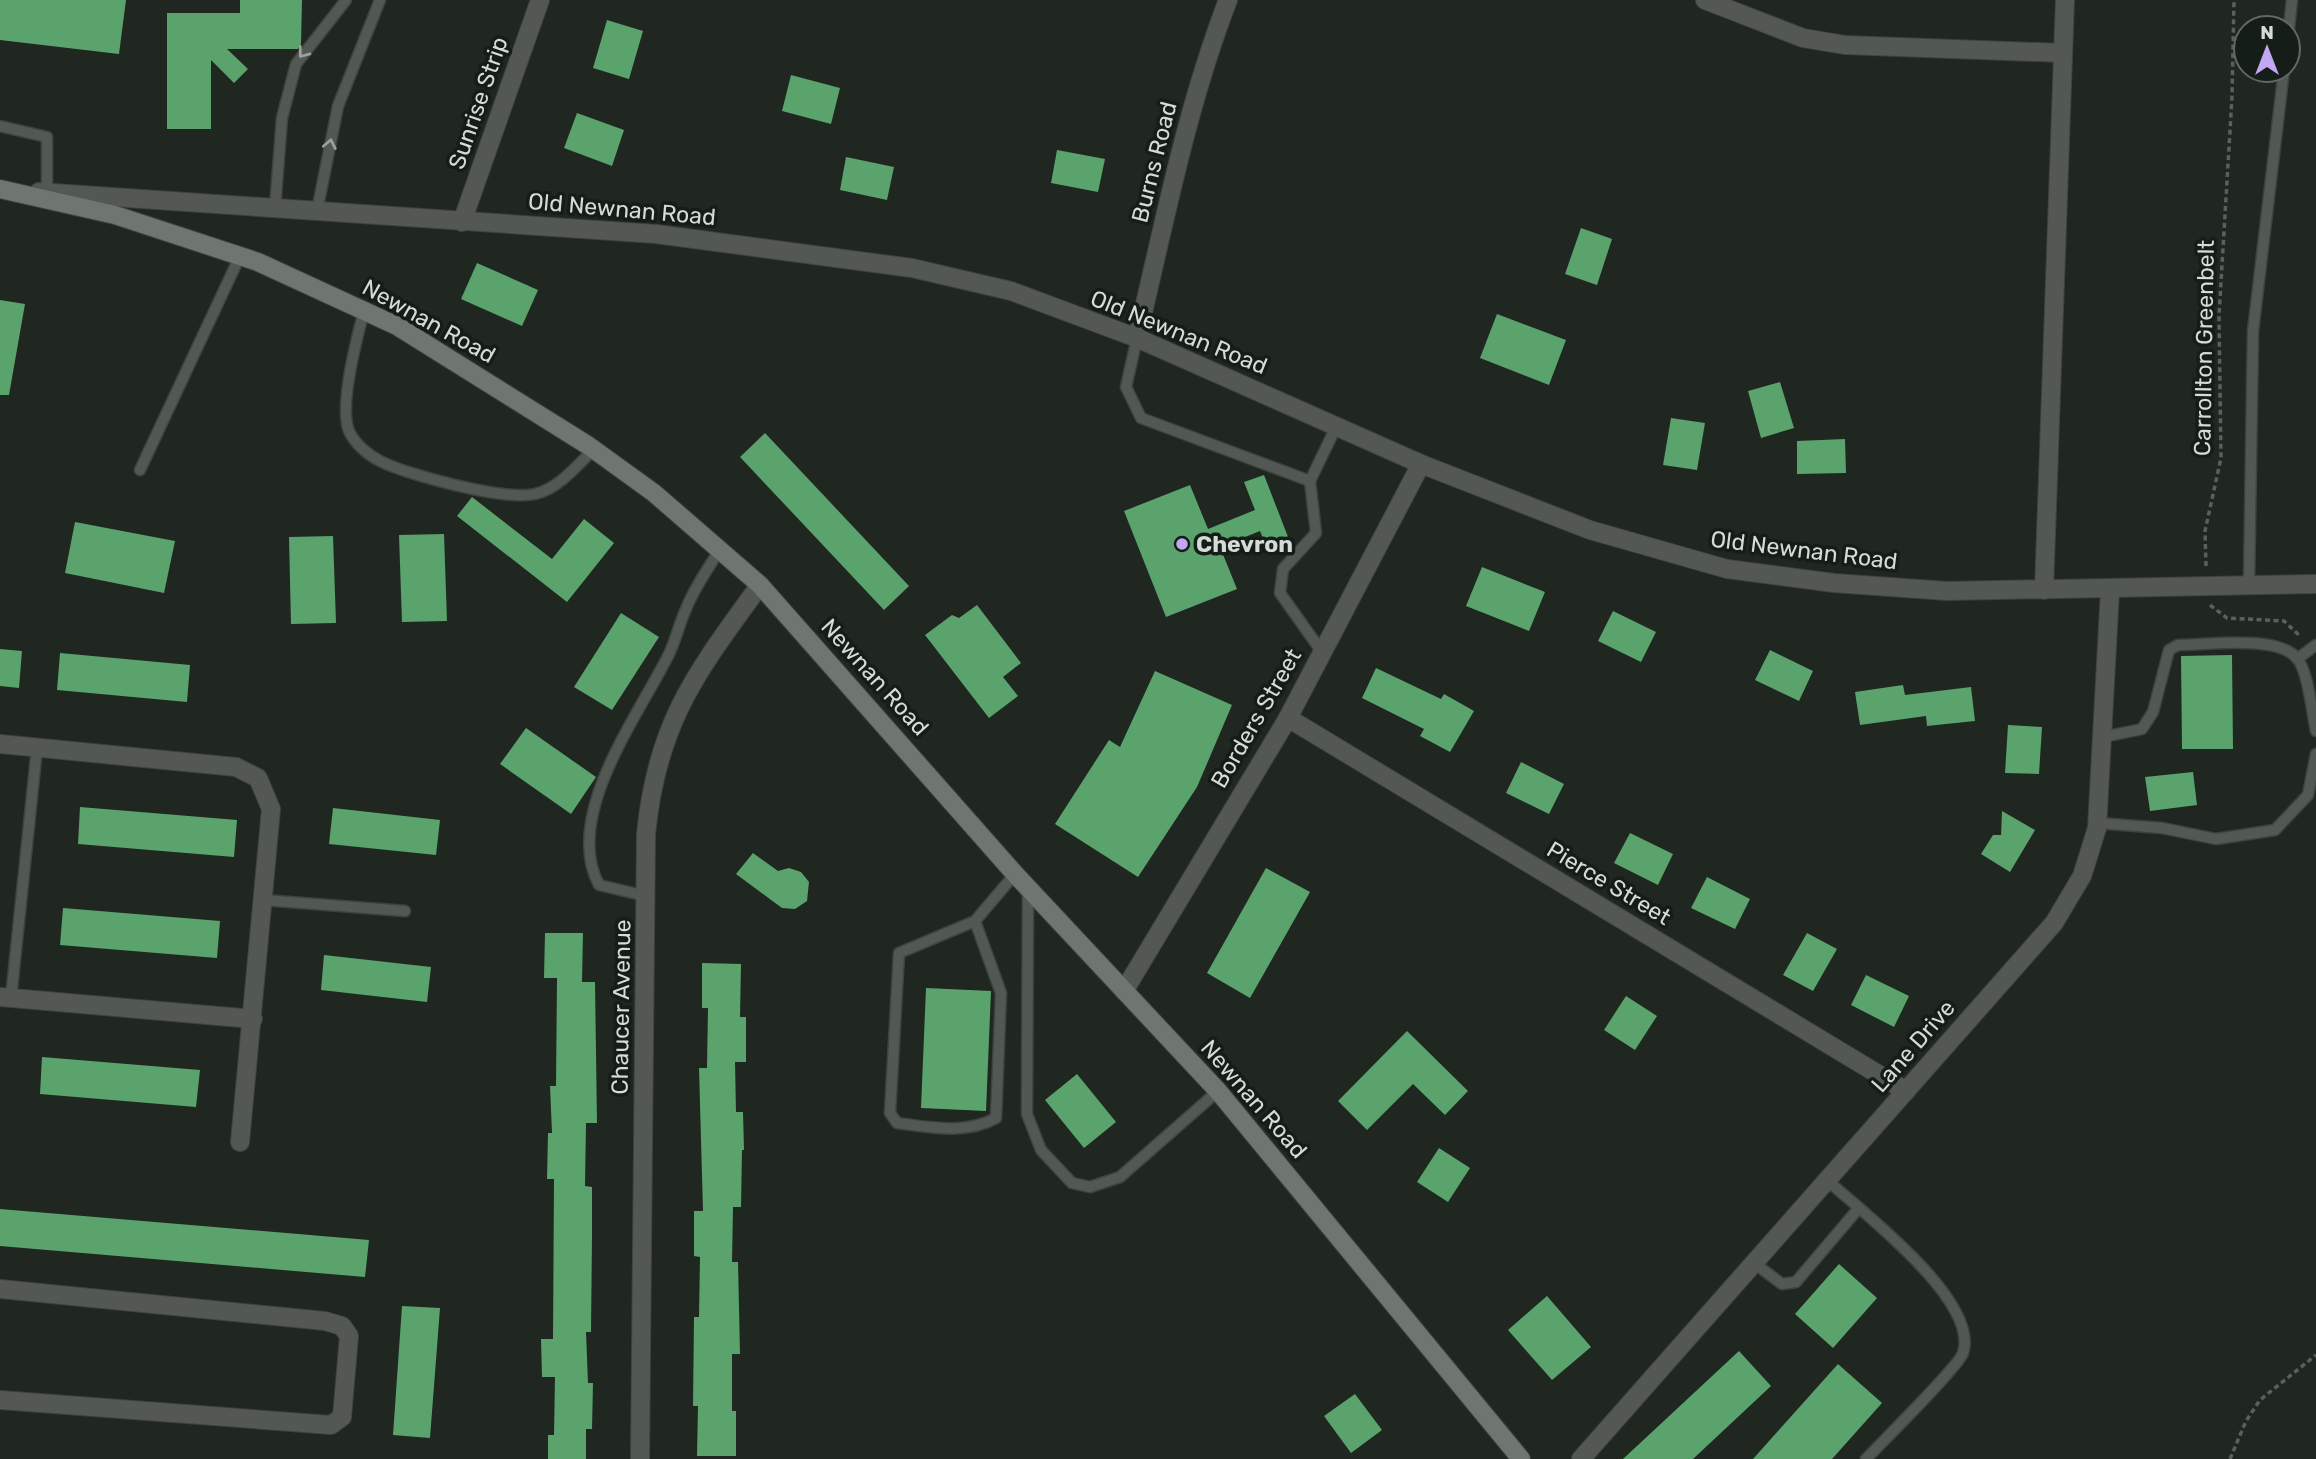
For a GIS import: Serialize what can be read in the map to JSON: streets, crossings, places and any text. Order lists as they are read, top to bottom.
{
  "streets": {
    "main road": ["Newnan Road"],
    "street": [
      "Sunrise Strip",
      "Burns Road",
      "Old Newnan Road",
      "Borders Street",
      "Pierce Street",
      "Chaucer Avenue",
      "Lane Drive"
    ],
    "path": ["Carrollton Greenbelt"]
  },
  "crossings": [
    ["Sunrise Strip", "Old Newnan Road"],
    ["Burns Road", "Old Newnan Road"],
    ["Old Newnan Road", "Newnan Road"],
    ["Old Newnan Road", "Carrollton Greenbelt"],
    ["Old Newnan Road", "Borders Street"],
    ["Old Newnan Road", "Lane Drive"],
    ["Newnan Road", "Borders Street"],
    ["Newnan Road", "Chaucer Avenue"],
    ["Borders Street", "Pierce Street"],
    ["Pierce Street", "Lane Drive"]
  ],
  "places": ["Chevron"],
  "north": "top"
}
